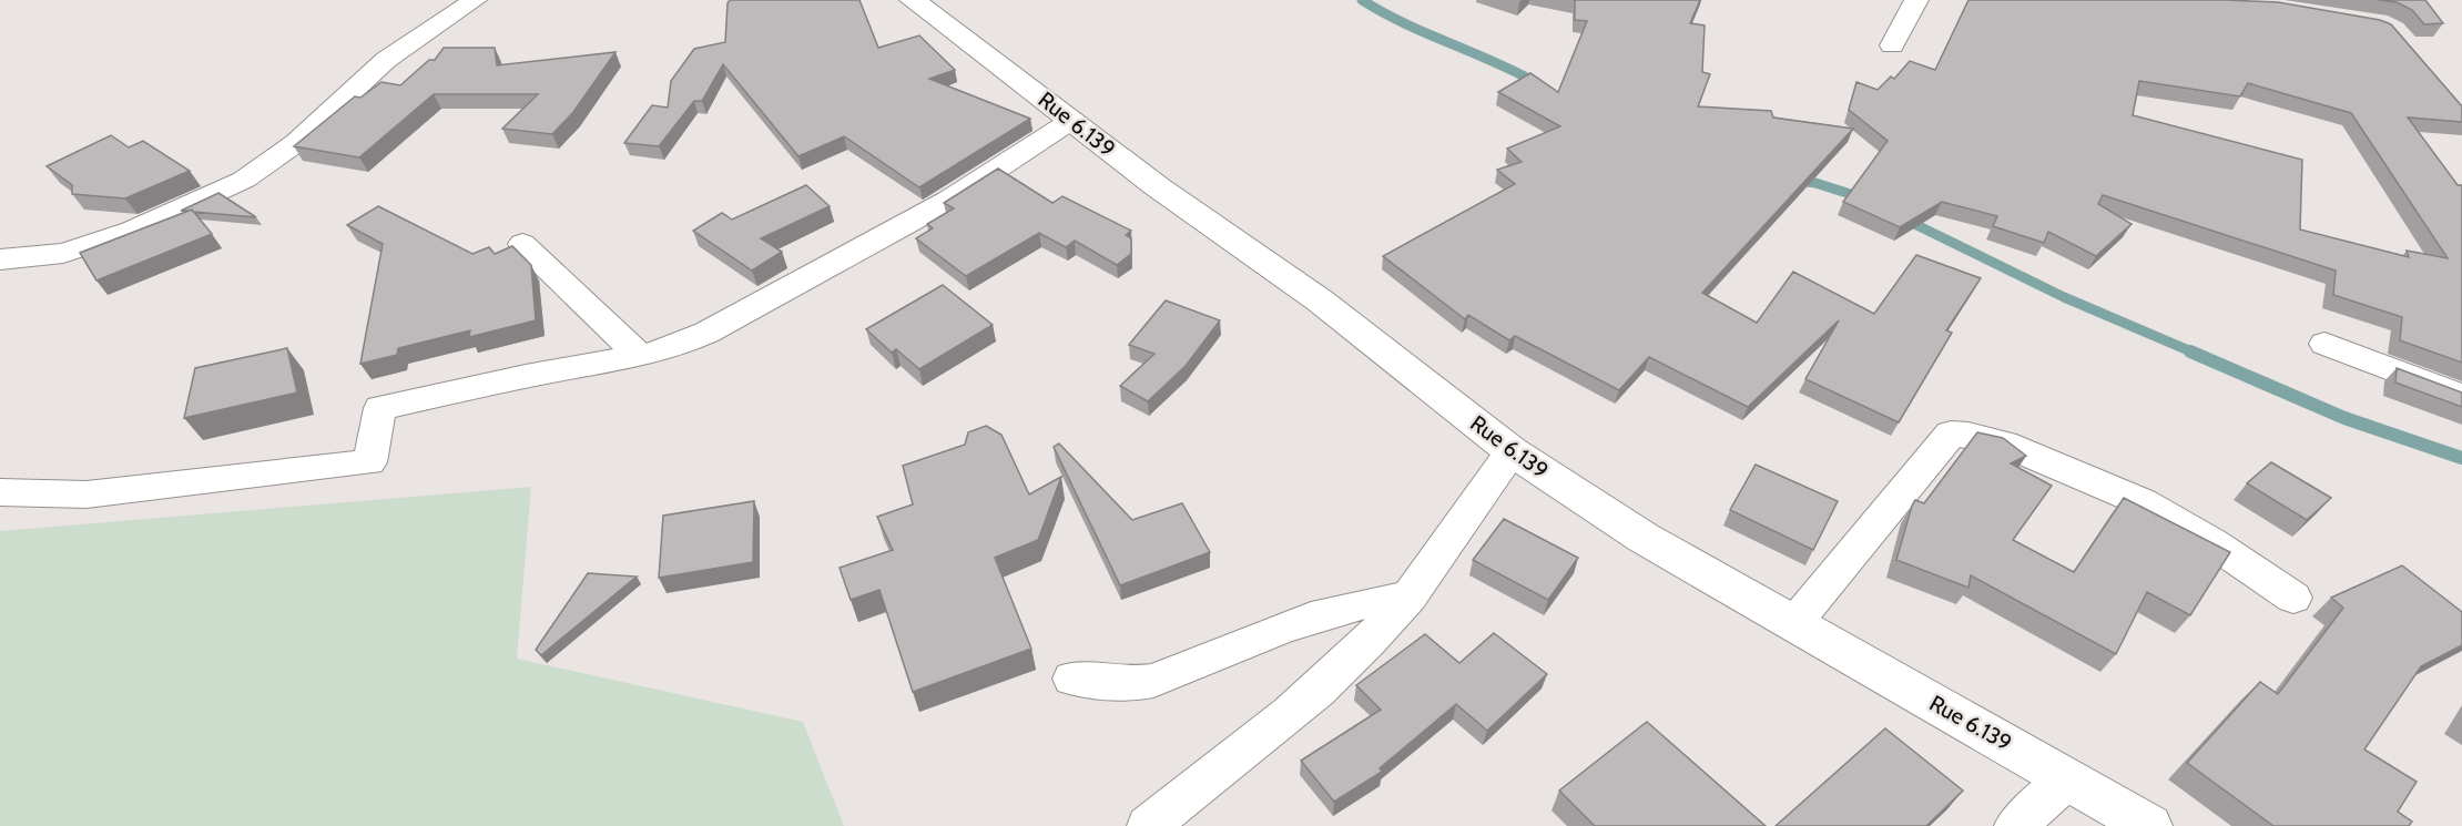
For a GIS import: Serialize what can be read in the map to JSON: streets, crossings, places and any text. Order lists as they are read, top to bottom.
{
  "streets": {
    "street": ["Rue 6.139"]
  }
}
